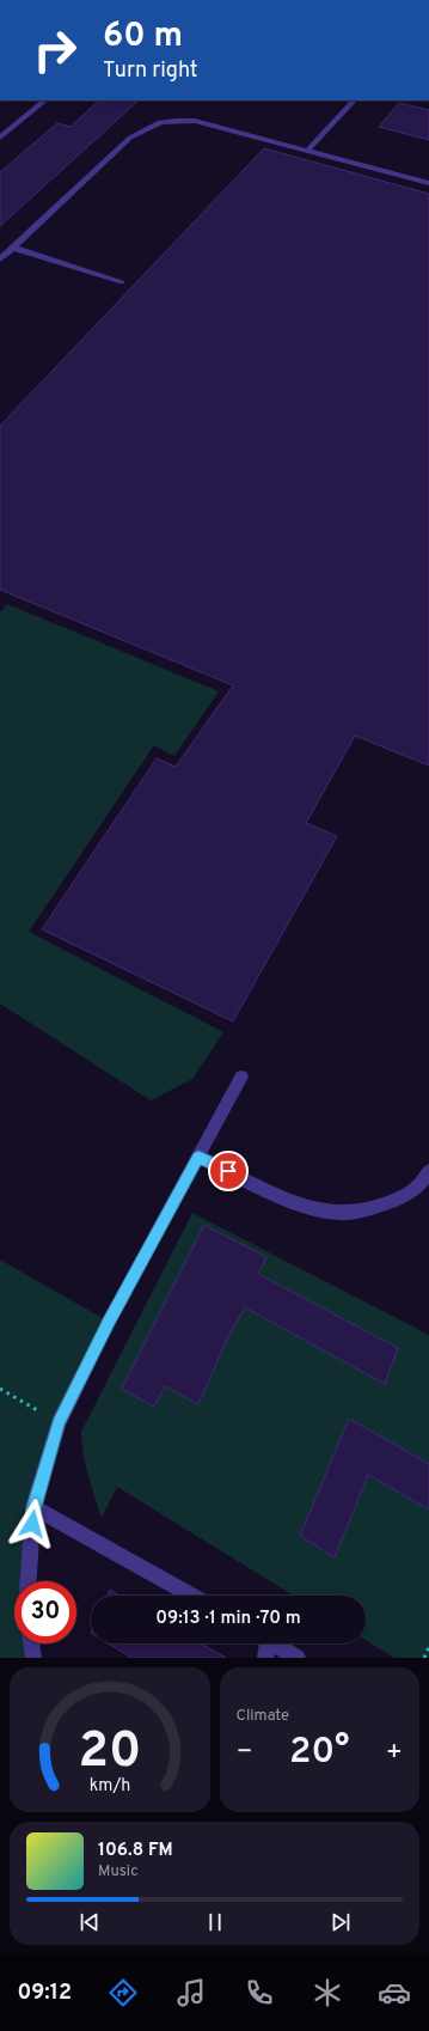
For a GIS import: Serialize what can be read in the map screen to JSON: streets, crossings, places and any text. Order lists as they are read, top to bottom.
{
  "page": {
    "turn": ["60 m", "Turn right"],
    "limit": "30",
    "trip": "09:13 · 1 min · 70 m",
    "tile": "Climate",
    "heat": ["−", "20°", "+"],
    "song": ["106.8 FM", "Music"],
    "tabs": "09:12",
    "gauge": ["20", "km/h"]
  }
}
